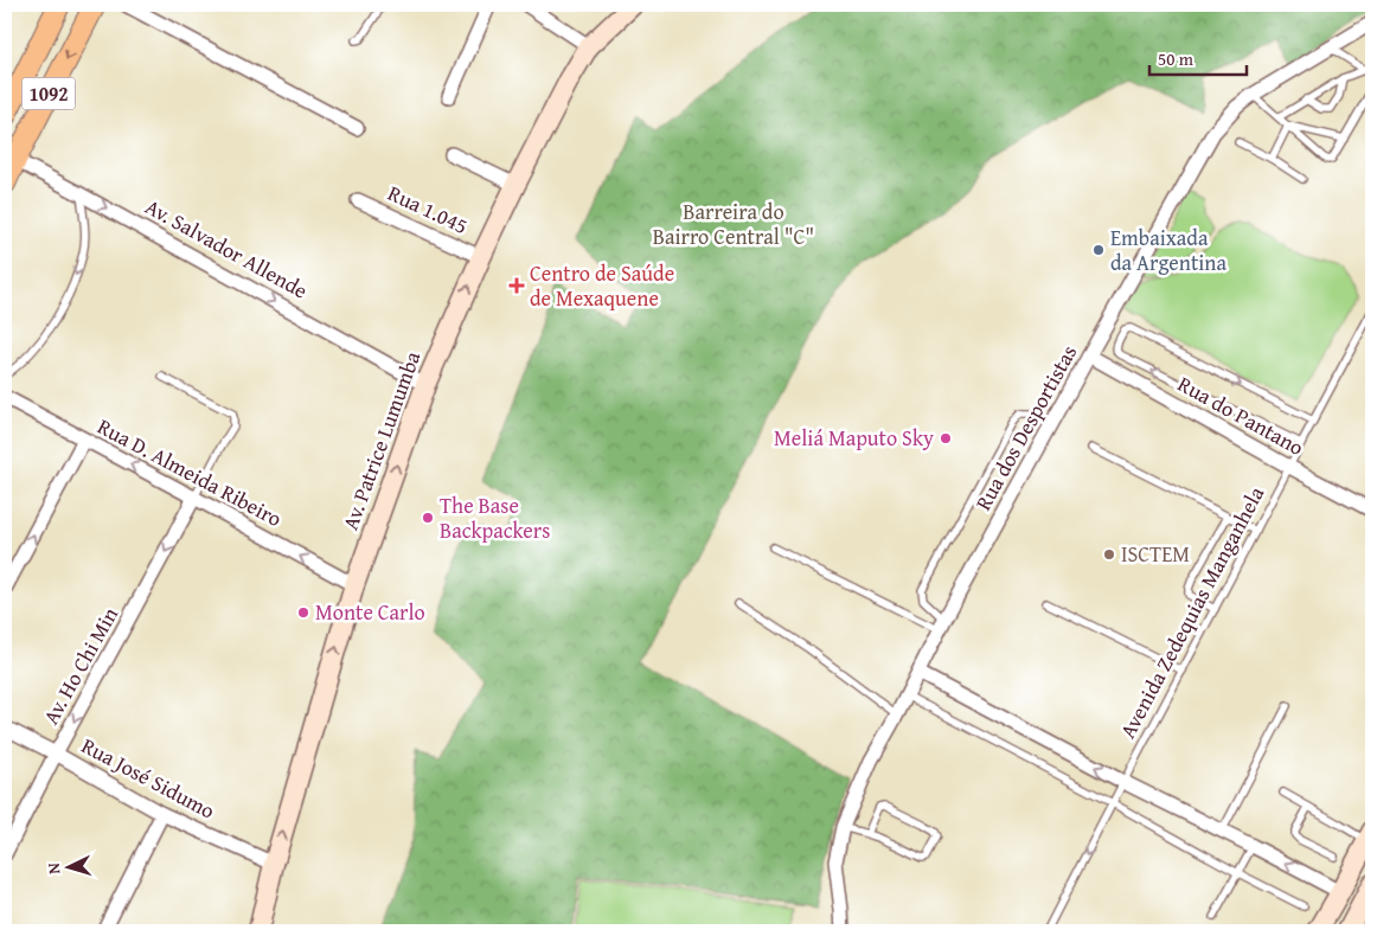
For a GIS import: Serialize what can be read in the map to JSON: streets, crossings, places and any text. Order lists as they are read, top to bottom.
{
  "streets": {
    "main road": ["1092", "Av. Patrice Lumumba"],
    "street": [
      "Rua 1.045",
      "Av. Salvador Allende",
      "Rua do Pantano",
      "Rua dos Desportistas",
      "Rua D. Almeida Ribeiro",
      "Av. Ho Chi Min",
      "Rua José Sidumo"
    ],
    "lane": ["Avenida Zedequias Manganhela"]
  },
  "crossings": [
    ["1092", "Av. Salvador Allende"],
    ["Rua 1.045", "Av. Patrice Lumumba"],
    ["Av. Salvador Allende", "Av. Patrice Lumumba"],
    ["Rua do Pantano", "Rua dos Desportistas"],
    ["Rua do Pantano", "Avenida Zedequias Manganhela"],
    ["Av. Patrice Lumumba", "Rua D. Almeida Ribeiro"],
    ["Av. Patrice Lumumba", "Rua José Sidumo"],
    ["Rua D. Almeida Ribeiro", "Av. Ho Chi Min"],
    ["Av. Ho Chi Min", "Rua José Sidumo"]
  ],
  "one_way": [
    "Av. Salvador Allende",
    "Av. Patrice Lumumba",
    "Rua D. Almeida Ribeiro",
    "Av. Ho Chi Min"
  ],
  "parks": ["Barreira do Bairro Central \"C\""],
  "places": {
    "other": [
      "Embaixada da Argentina",
      "Meliá Maputo Sky",
      "The Base Backpackers",
      "ISCTEM",
      "Monte Carlo"
    ],
    "health": ["Centro de Saúde de Mexaquene"]
  },
  "scale_bar": "50 m",
  "north": "left"
}
